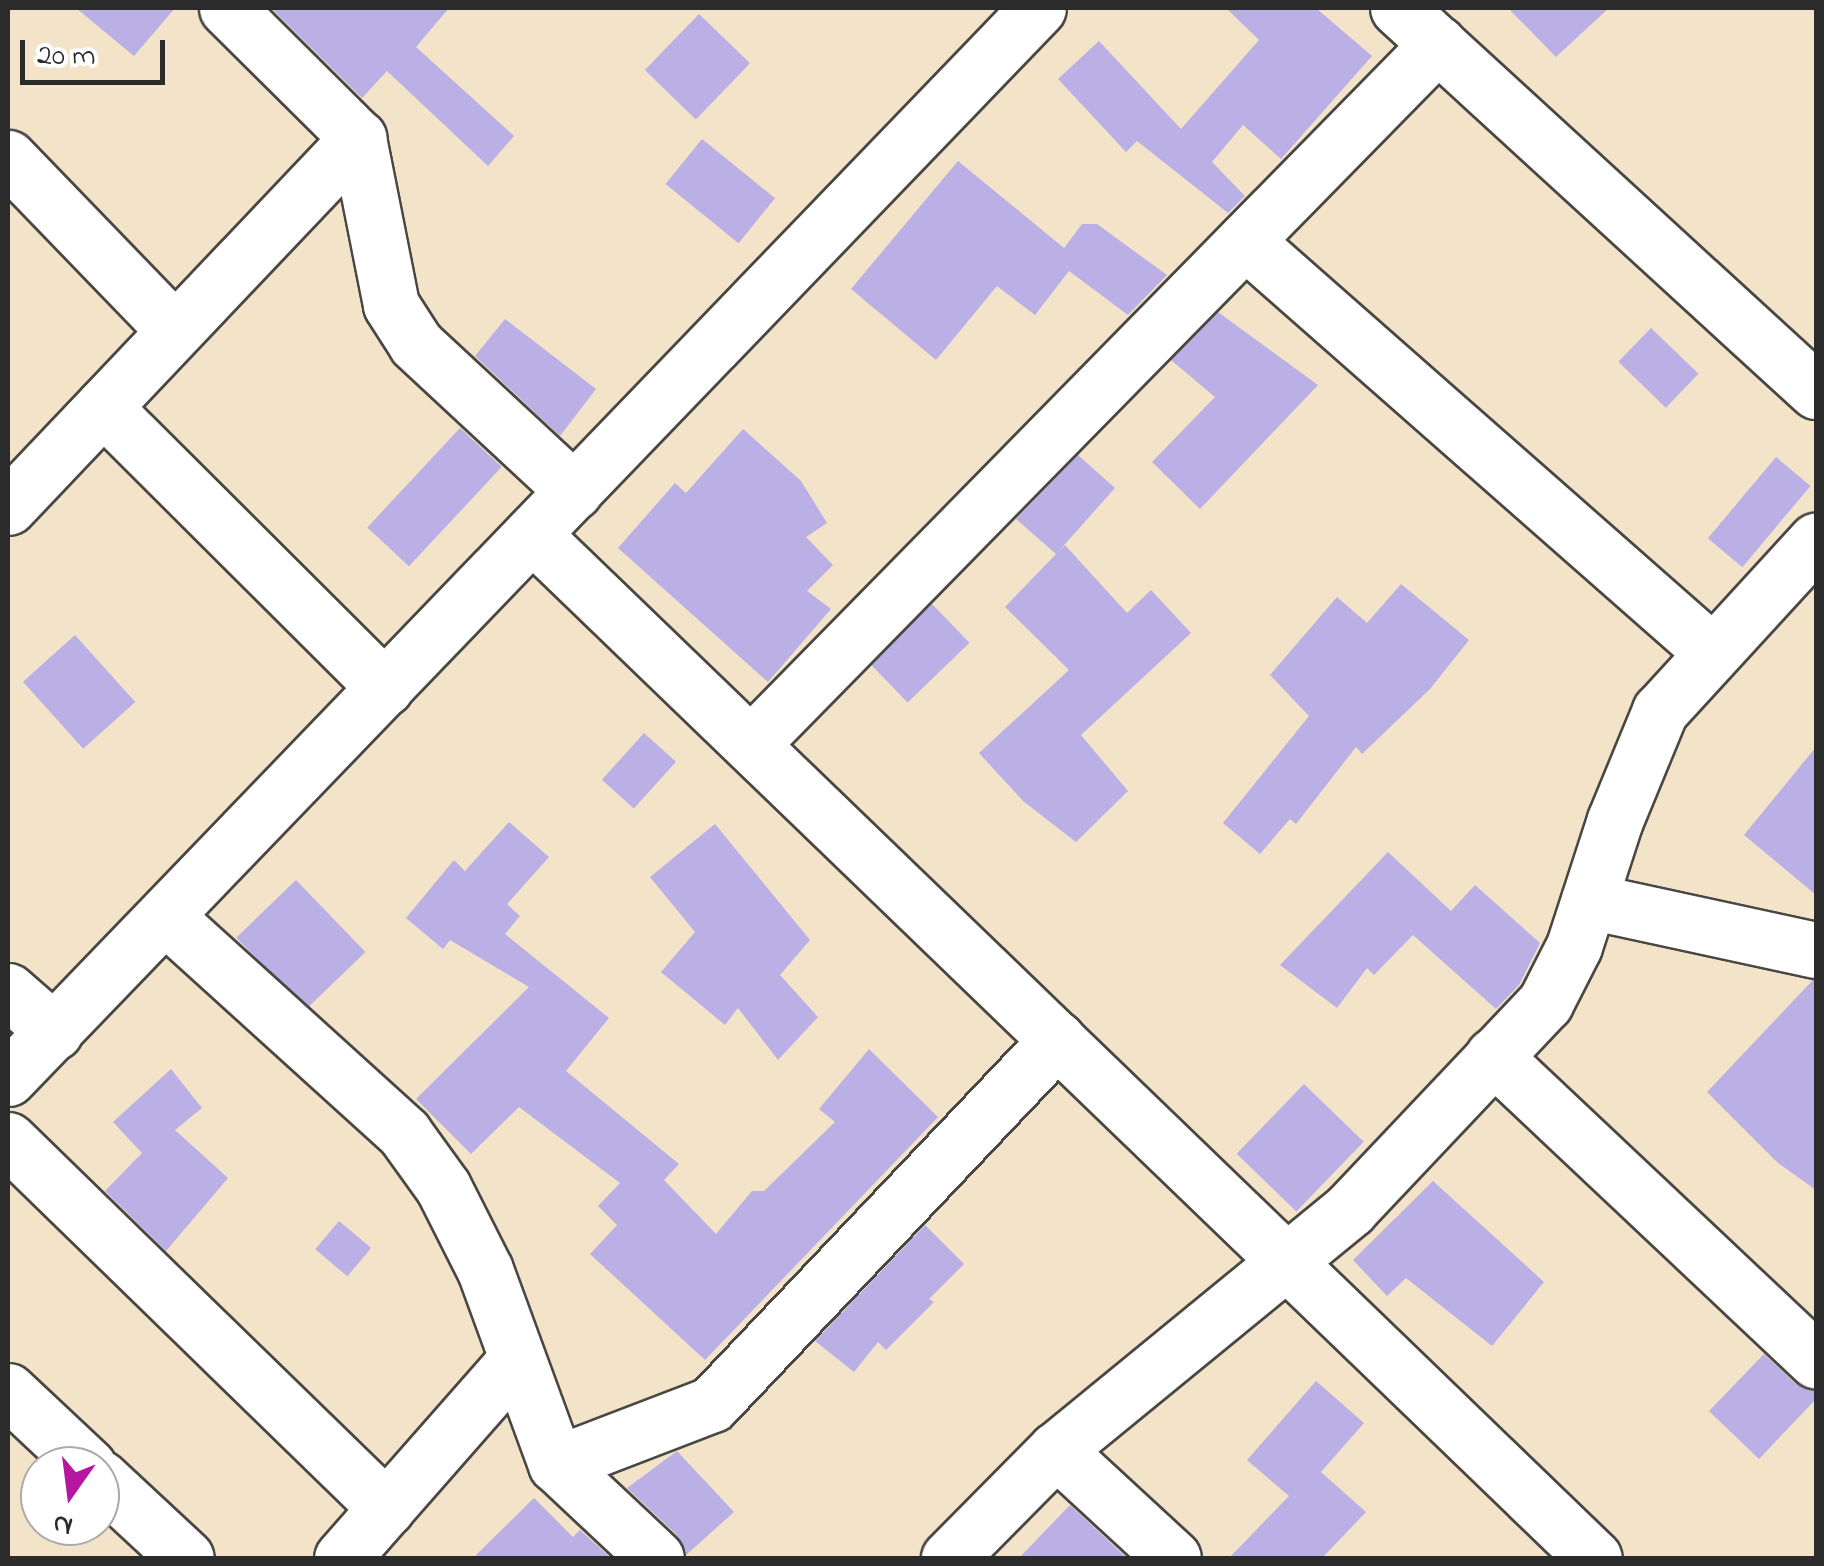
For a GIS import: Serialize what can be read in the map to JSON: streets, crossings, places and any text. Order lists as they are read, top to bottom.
{
  "scale_bar": "20 m",
  "north": "bottom"
}
